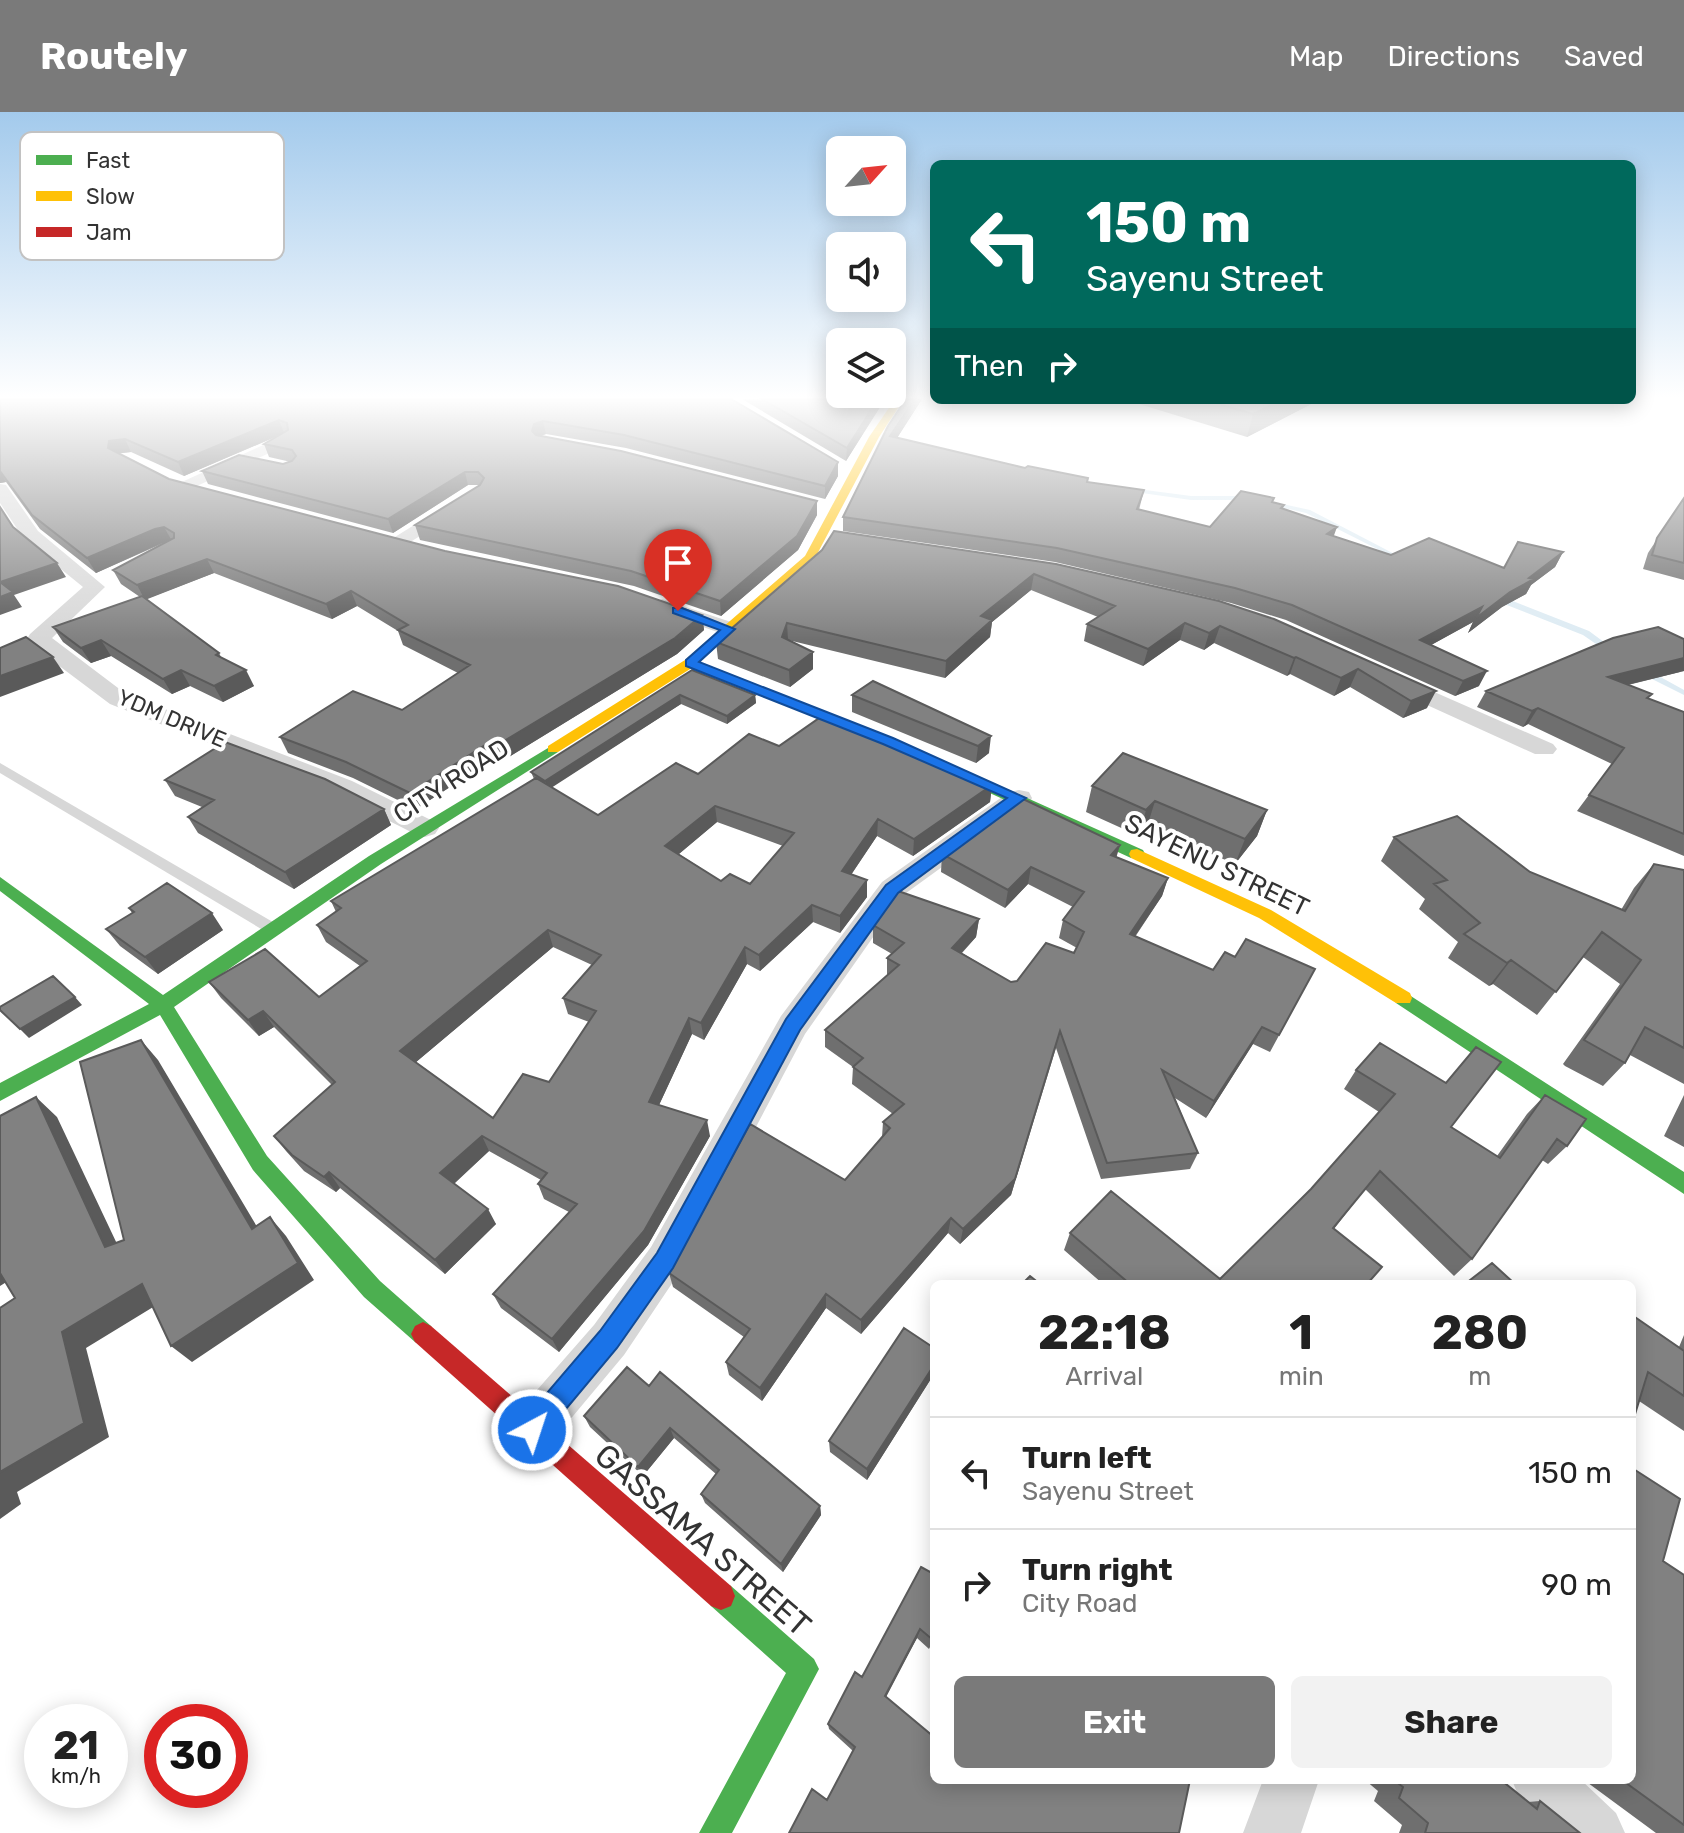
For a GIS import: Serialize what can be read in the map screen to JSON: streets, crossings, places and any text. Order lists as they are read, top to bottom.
{
  "streets": {
    "street": [
      "YDM DRIVE",
      "CITY ROAD",
      "SAYENU STREET",
      "GASSAMA STREET"
    ]
  },
  "crossings": [
    ["YDM DRIVE", "CITY ROAD"],
    ["CITY ROAD", "SAYENU STREET"],
    ["CITY ROAD", "GASSAMA STREET"]
  ],
  "legend": ["Fast", "Slow", "Jam"],
  "north": "top right",
  "page": {
    "header": "Routely",
    "nav": ["Map", "Directions", "Saved"],
    "turn": ["150 m", "Sayenu Street"],
    "then": "Then",
    "eta": [
      "22:18",
      "Arrival",
      "1",
      "min",
      "280",
      "m"
    ],
    "list": [
      {
        "name": "Turn left",
        "note": "Sayenu Street",
        "value": "150 m"
      },
      {
        "name": "Turn right",
        "note": "City Road",
        "value": "90 m"
      }
    ],
    "buttons": ["Exit", "Share"],
    "speed": "21 km/h",
    "limit": "30"
  }
}
